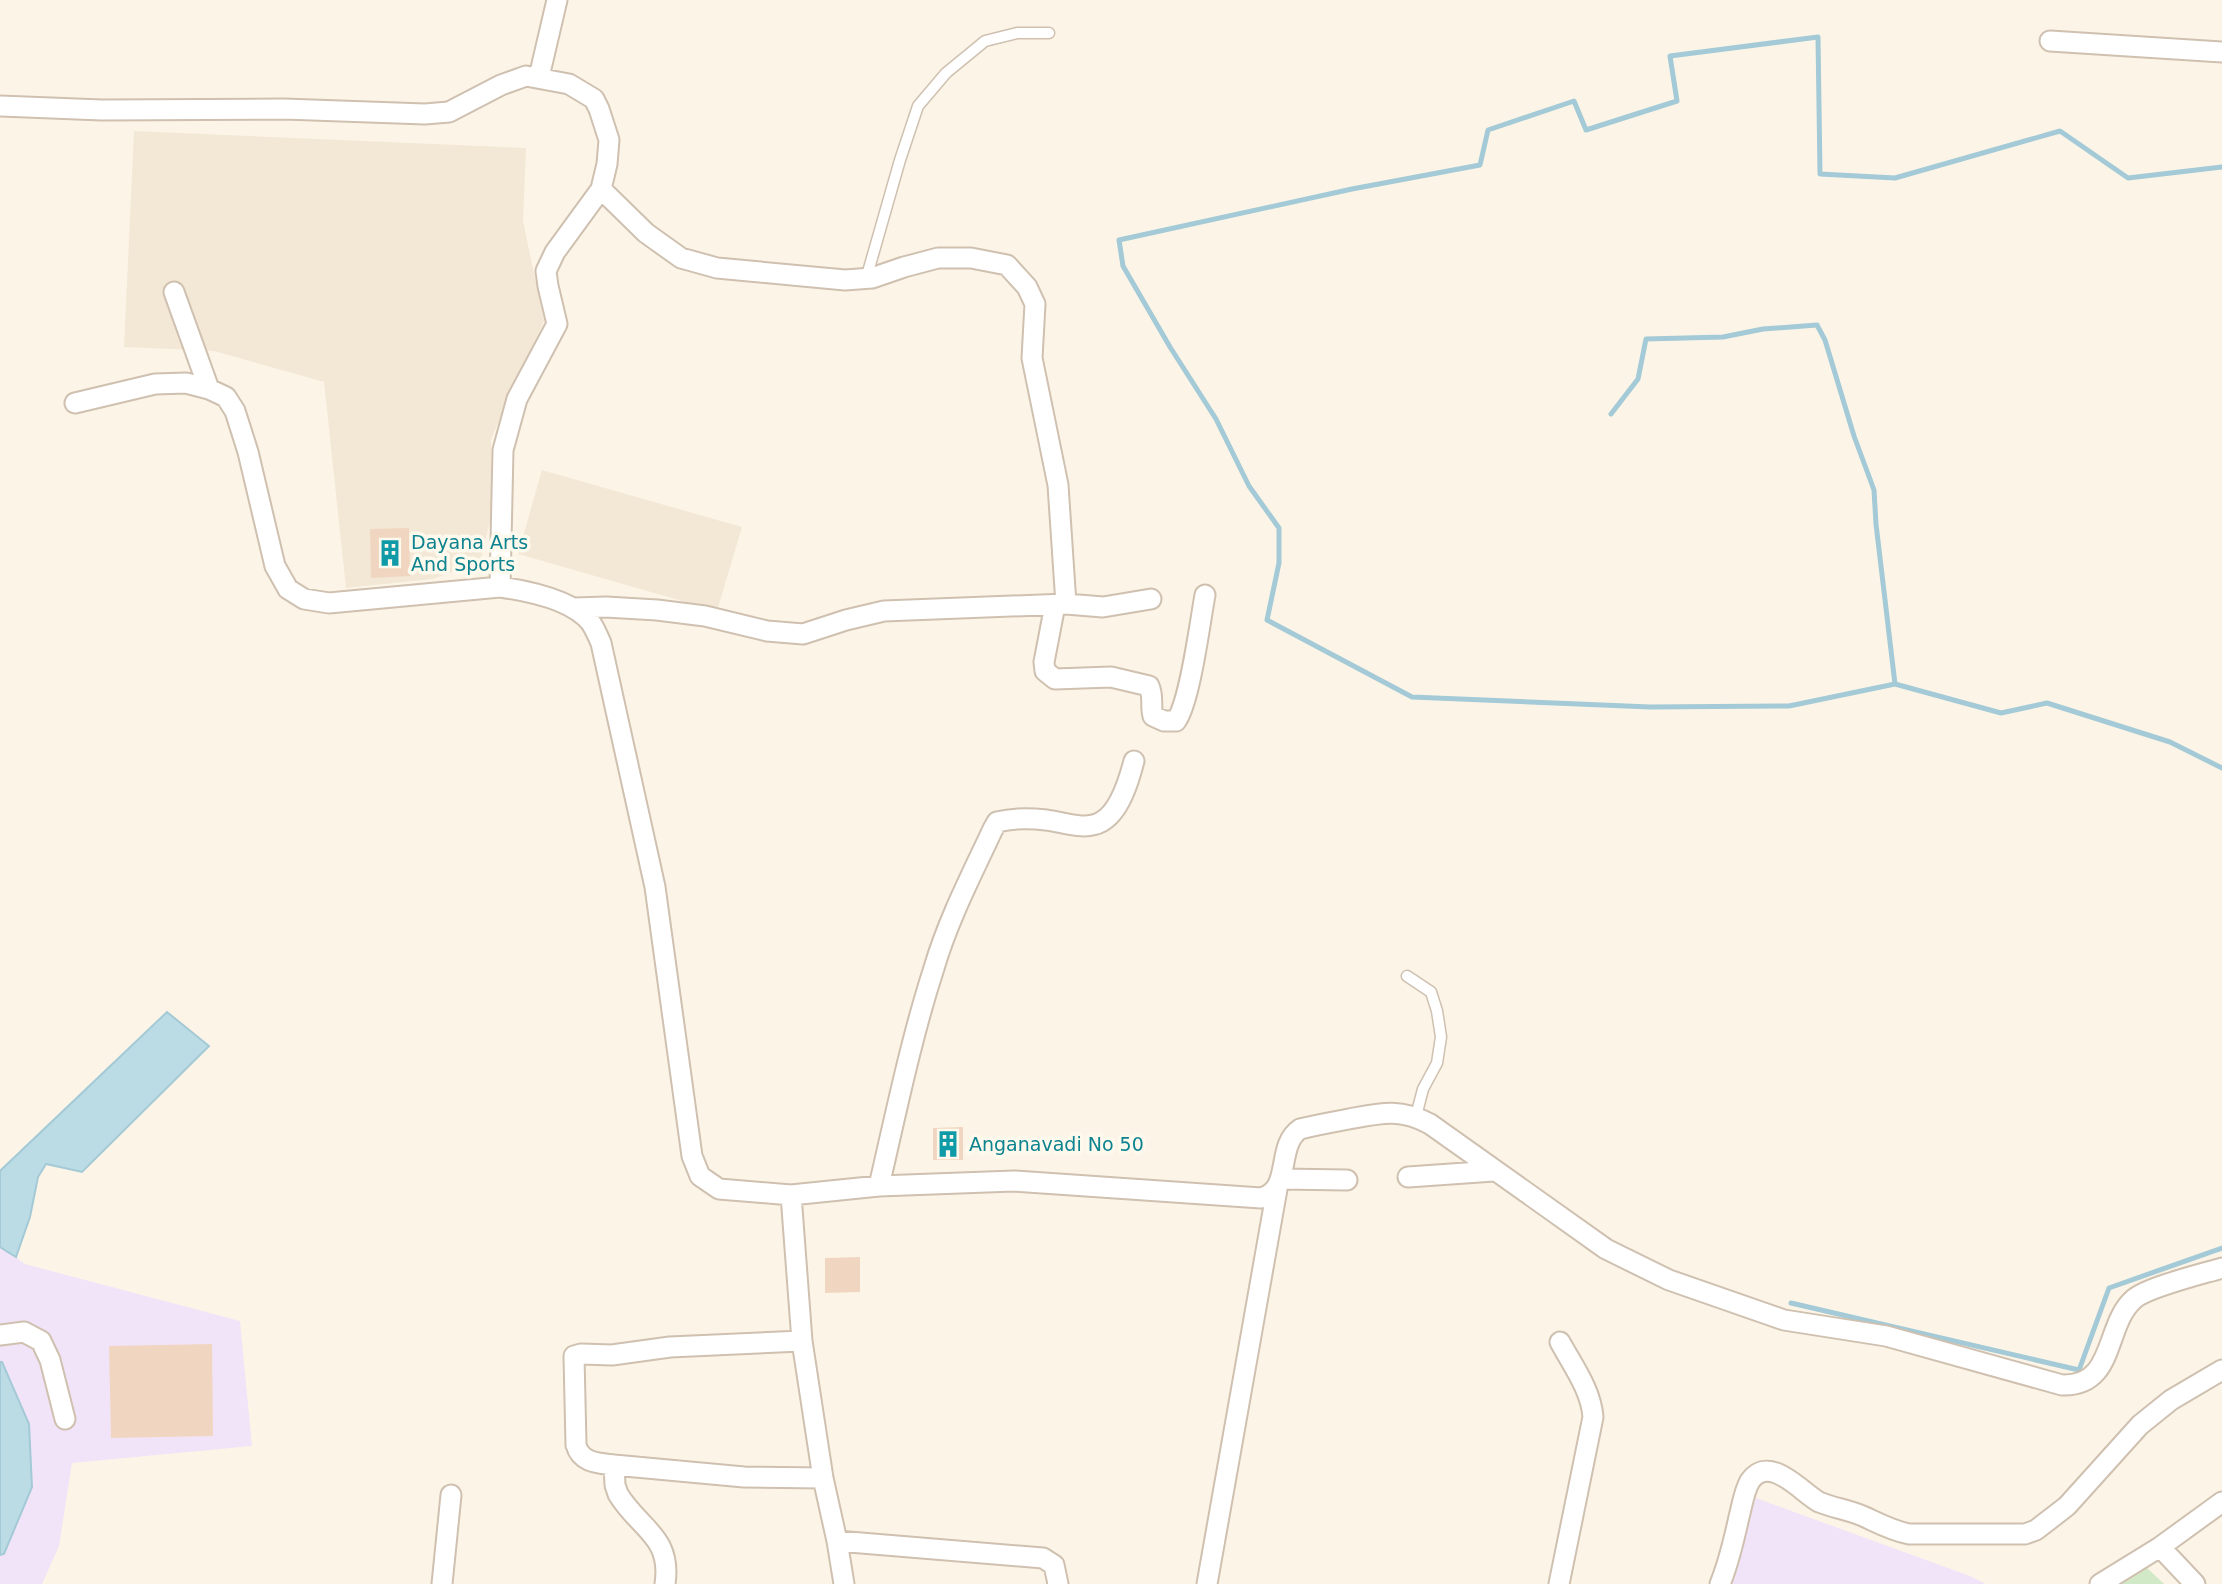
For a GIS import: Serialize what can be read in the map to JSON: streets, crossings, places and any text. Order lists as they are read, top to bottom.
{
  "places": {
    "building": ["Dayana Arts And Sports", "Anganavadi No 50"]
  }
}
